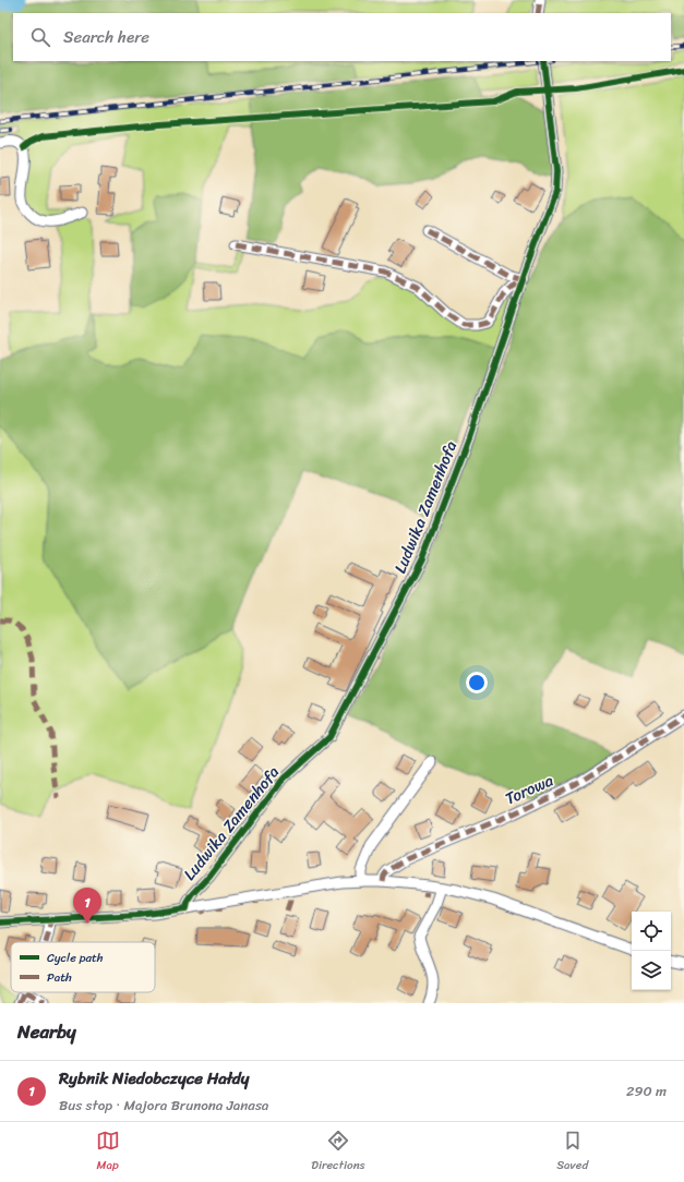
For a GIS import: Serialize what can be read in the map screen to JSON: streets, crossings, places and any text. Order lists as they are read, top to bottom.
{
  "streets": {
    "street": ["Ludwika Zamenhofa", "Torowa"]
  },
  "legend": ["Cycle path", "Path"],
  "page": {
    "search": "Search here",
    "pins": "1",
    "heading": "Nearby",
    "list": [
      {
        "mark": "1",
        "name": "Rybnik Niedobczyce Hałdy",
        "note": "Bus stop · Majora Brunona Janasa",
        "value": "290 m"
      }
    ],
    "nav": ["Map", "Directions", "Saved"]
  }
}
